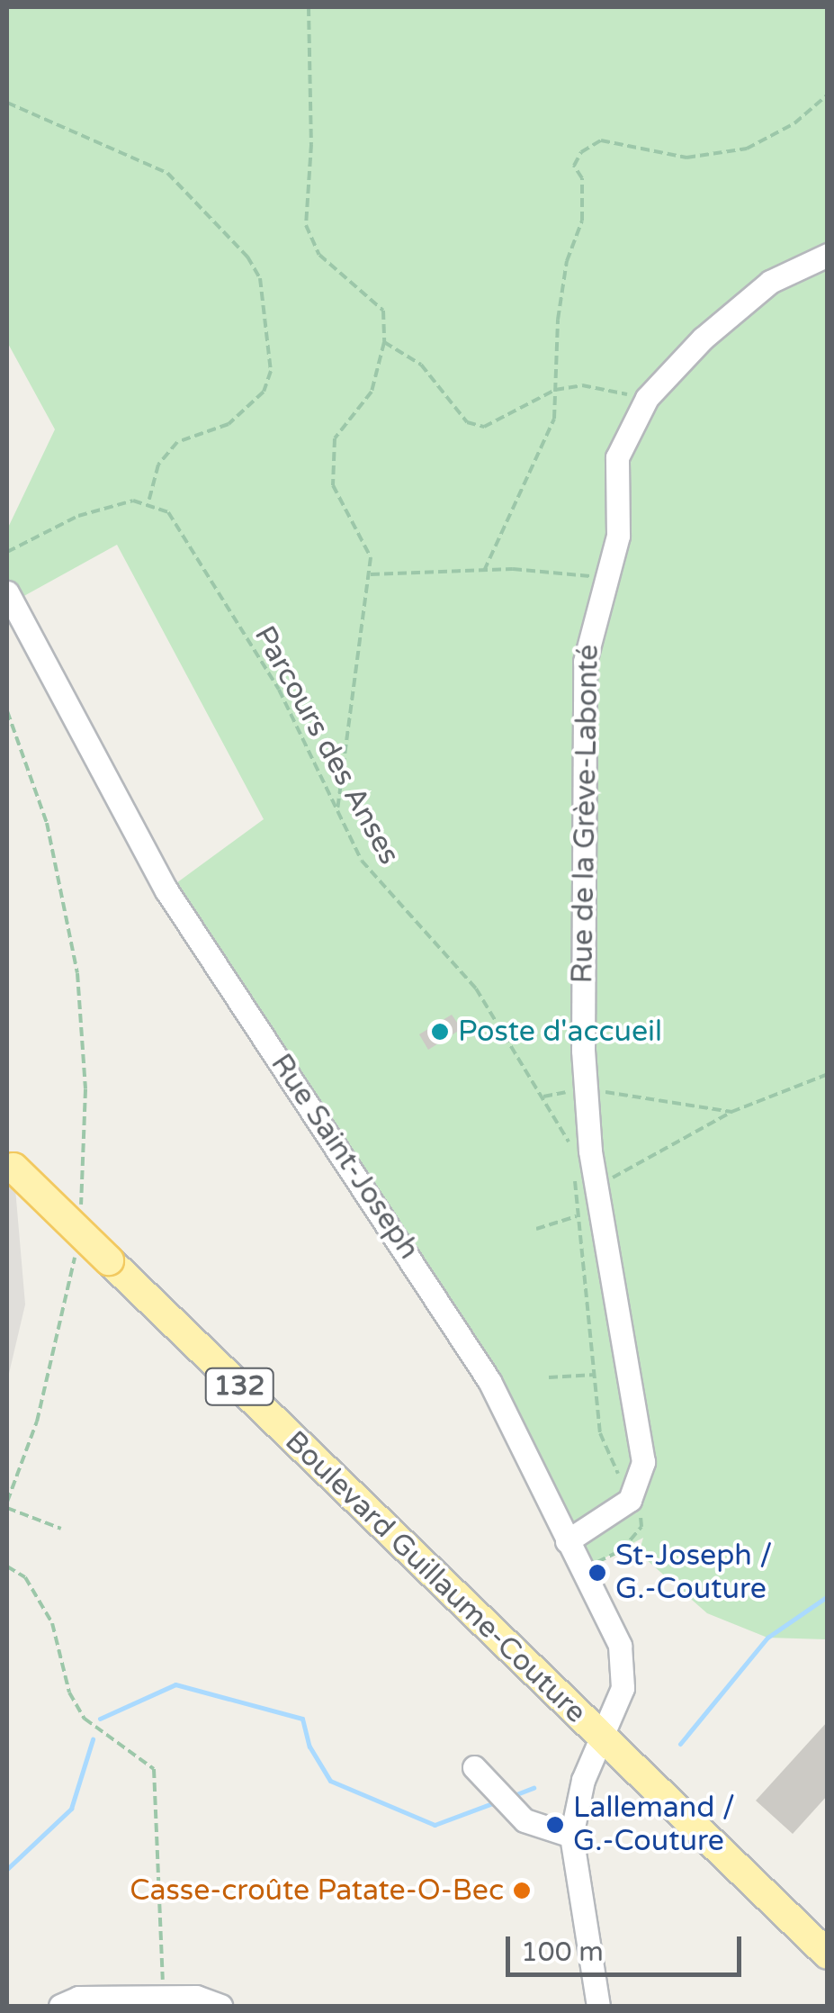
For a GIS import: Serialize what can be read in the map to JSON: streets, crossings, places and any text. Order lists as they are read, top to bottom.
{
  "streets": {
    "main road": ["132", "Boulevard Guillaume-Couture"],
    "street": ["Rue de la Grève-Labonté", "Rue Saint-Joseph"],
    "path": ["Parcours des Anses"]
  },
  "crossings": [
    ["Rue Saint-Joseph", "Boulevard Guillaume-Couture"]
  ],
  "places": [
    "Poste d'accueil",
    "St-Joseph / G.-Couture",
    "Lallemand / G.-Couture",
    "Casse-croûte Patate-O-Bec"
  ],
  "scale_bar": "100 m"
}
